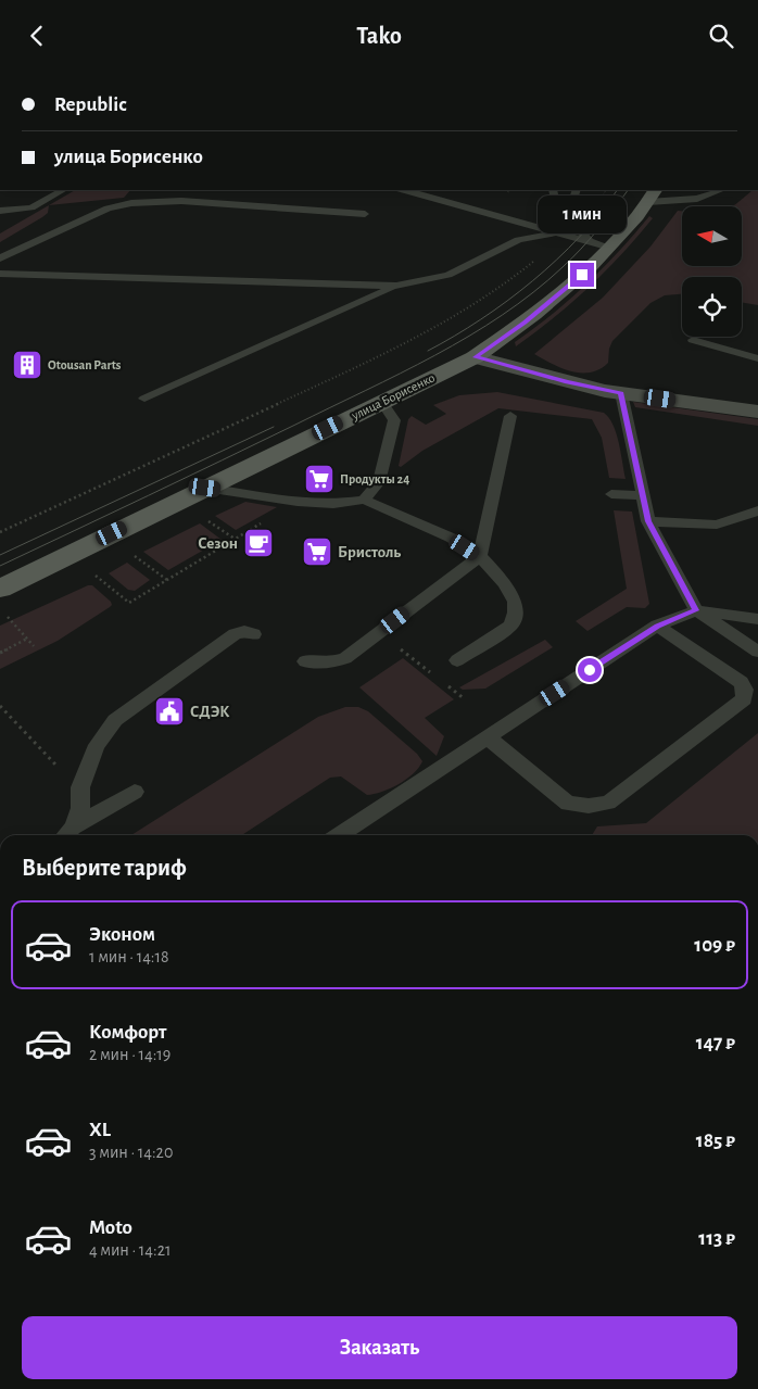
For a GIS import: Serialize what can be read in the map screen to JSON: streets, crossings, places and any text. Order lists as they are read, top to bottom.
{
  "streets": {
    "main road": ["улица Борисенко"]
  },
  "places": {
    "building": ["Otousan Parts"],
    "supermarket": ["Продукты 24", "Бристоль"],
    "cafe": ["Сезон"],
    "public building": ["СДЭК"]
  },
  "north": "left",
  "page": {
    "header": "Tako",
    "banner": ["Republic", "улица Борисенко"],
    "bubble": "1 мин",
    "heading": "Выберите тариф",
    "list": [
      {
        "name": "Эконом",
        "note": "1 мин · 14:18",
        "value": "109 ₽"
      },
      {
        "name": "Комфорт",
        "note": "2 мин · 14:19",
        "value": "147 ₽"
      },
      {
        "name": "XL",
        "note": "3 мин · 14:20",
        "value": "185 ₽"
      },
      {
        "name": "Moto",
        "note": "4 мин · 14:21",
        "value": "113 ₽"
      }
    ],
    "buttons": "Заказать"
  }
}
